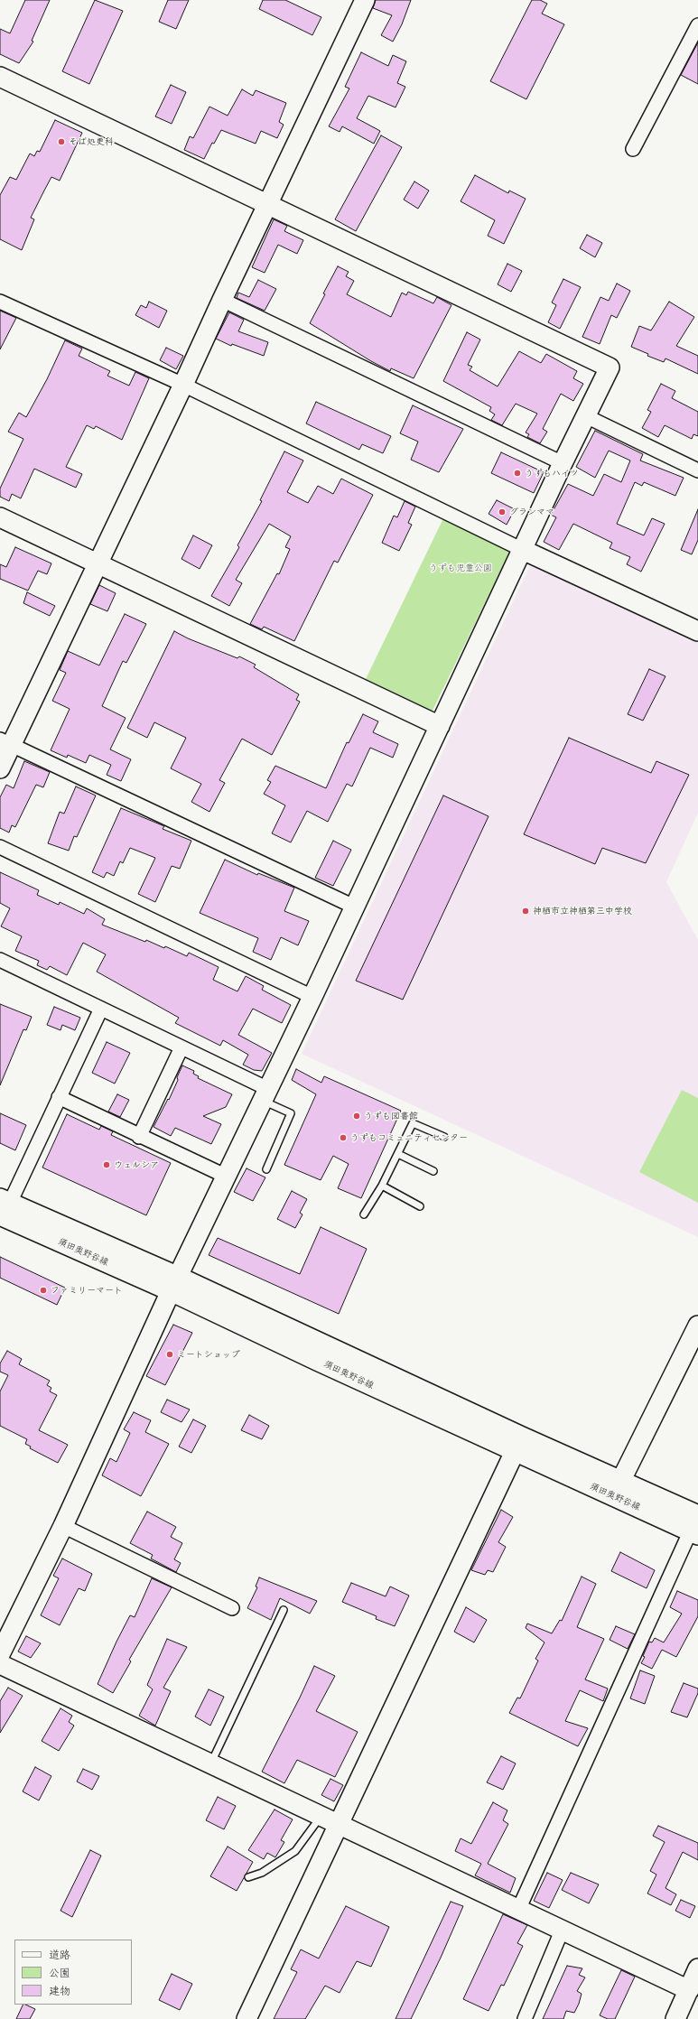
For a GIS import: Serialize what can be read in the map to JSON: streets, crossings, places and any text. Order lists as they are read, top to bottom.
{
  "streets": {
    "street": ["須田奥野谷線"]
  },
  "parks": ["うずも児童公園"],
  "places": [
    "そば処更科",
    "うずもハイツ",
    "グランママ",
    "神栖市立神栖第三中学校",
    "うずも図書館",
    "うずもコミュニティセンター",
    "ウェルシア",
    "ファミリーマート",
    "ミートショップ"
  ],
  "legend": ["道路", "公園", "建物"]
}
